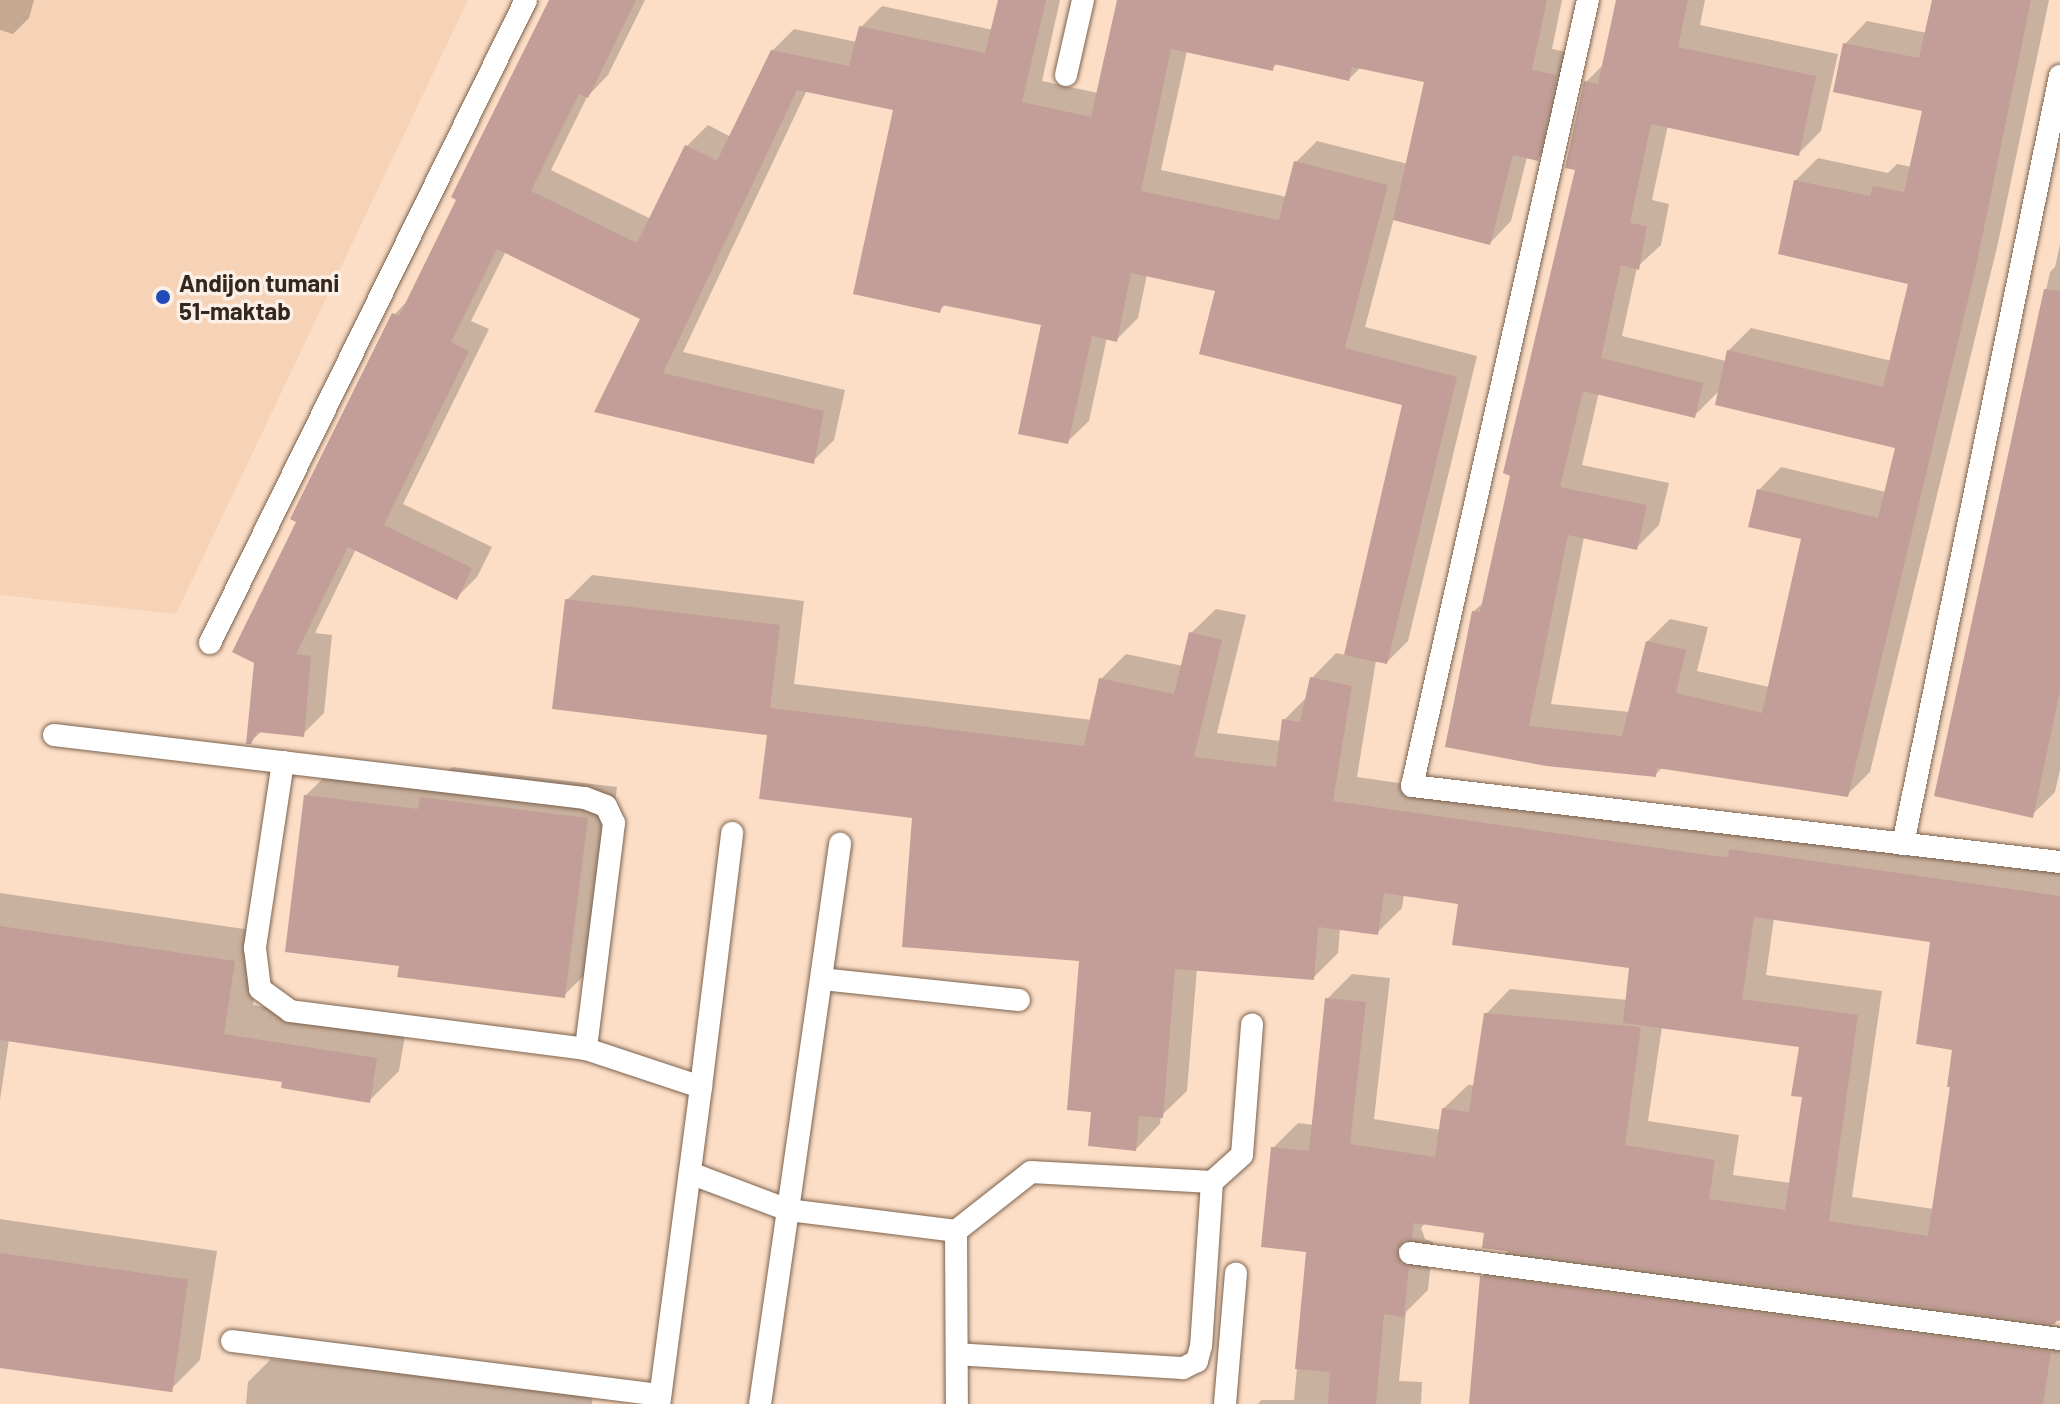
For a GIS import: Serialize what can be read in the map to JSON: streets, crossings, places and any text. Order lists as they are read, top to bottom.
{
  "places": ["Andijon tumani 51-maktab"]
}
